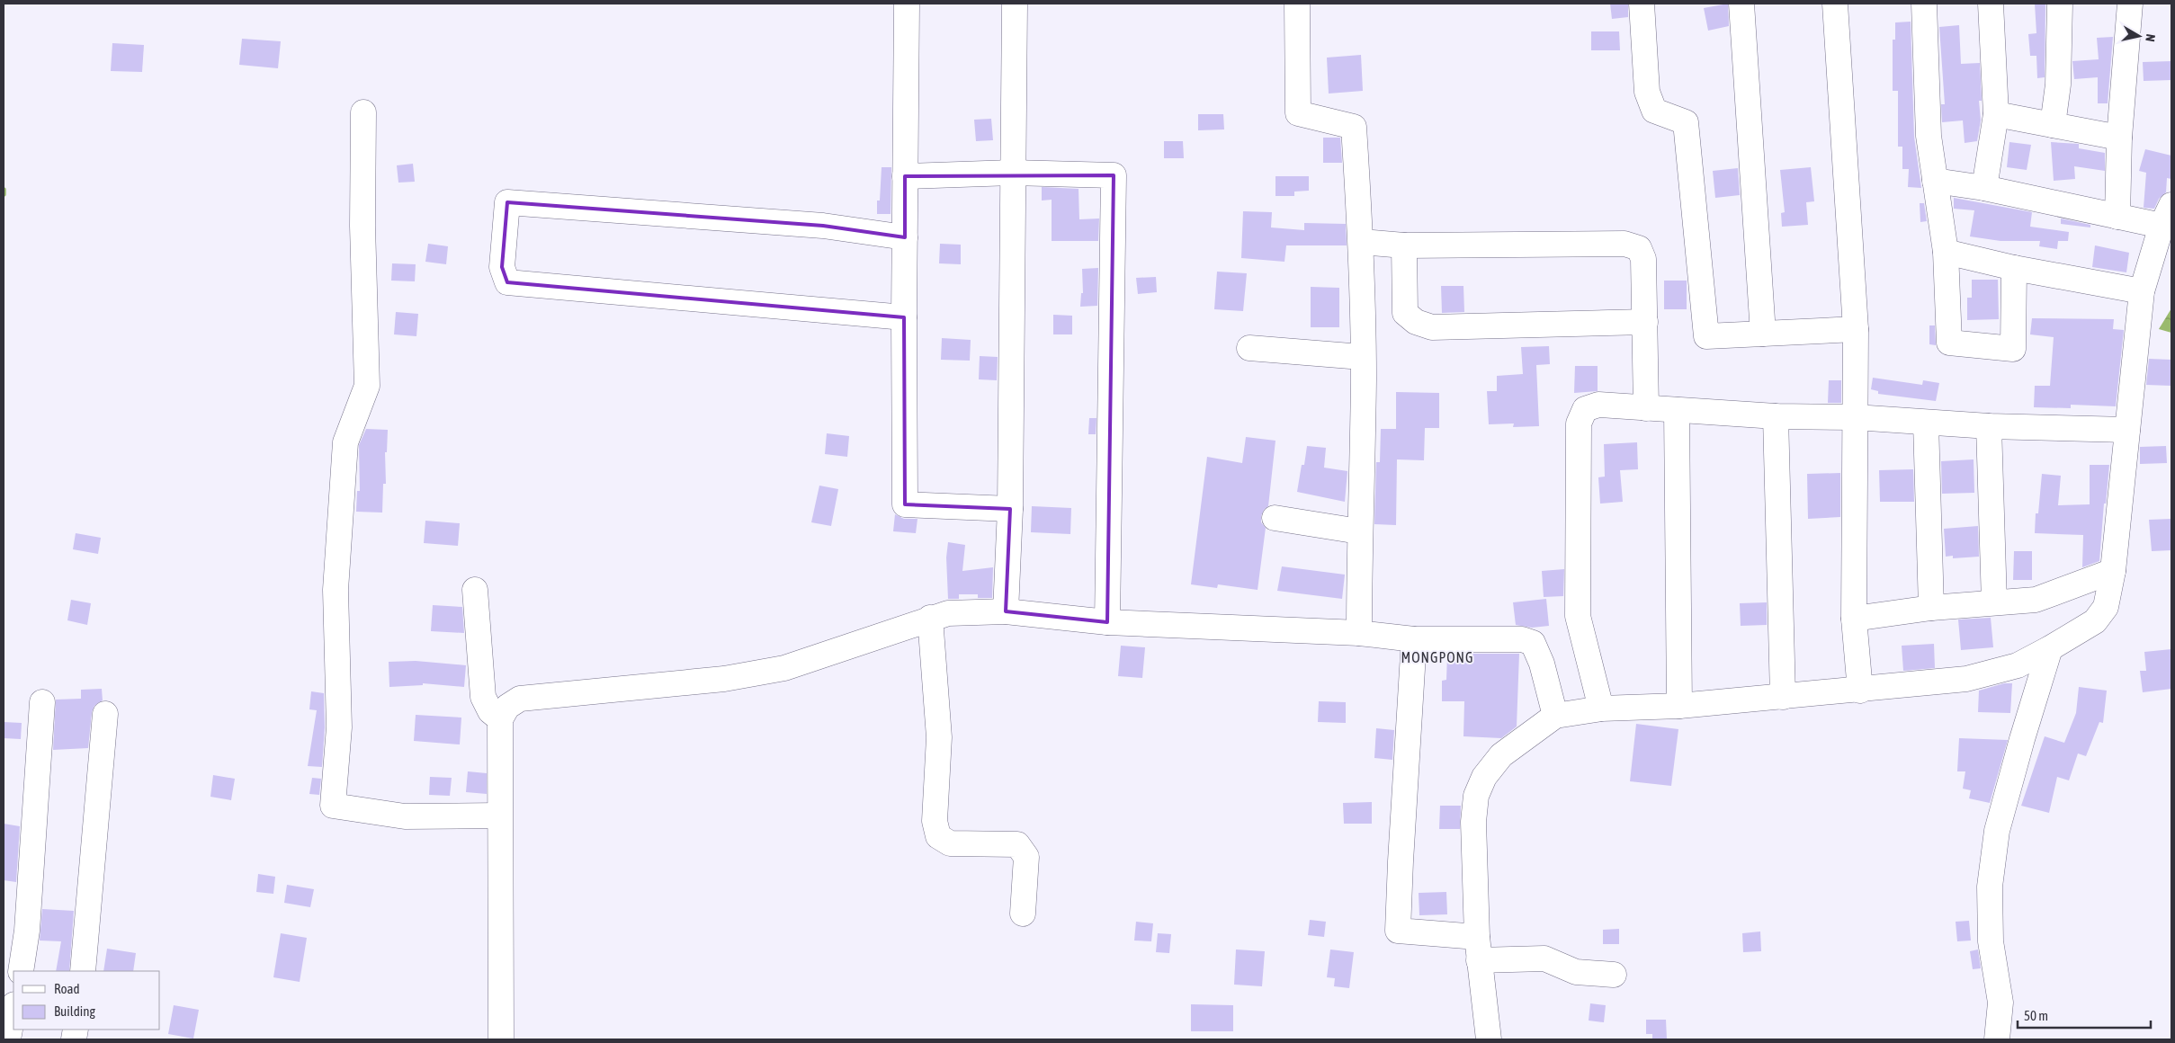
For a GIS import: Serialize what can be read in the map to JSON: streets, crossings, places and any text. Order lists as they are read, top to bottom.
{
  "districts": ["MONGPONG"],
  "legend": ["Road", "Building"],
  "scale_bar": "50 m",
  "north": "right"
}
